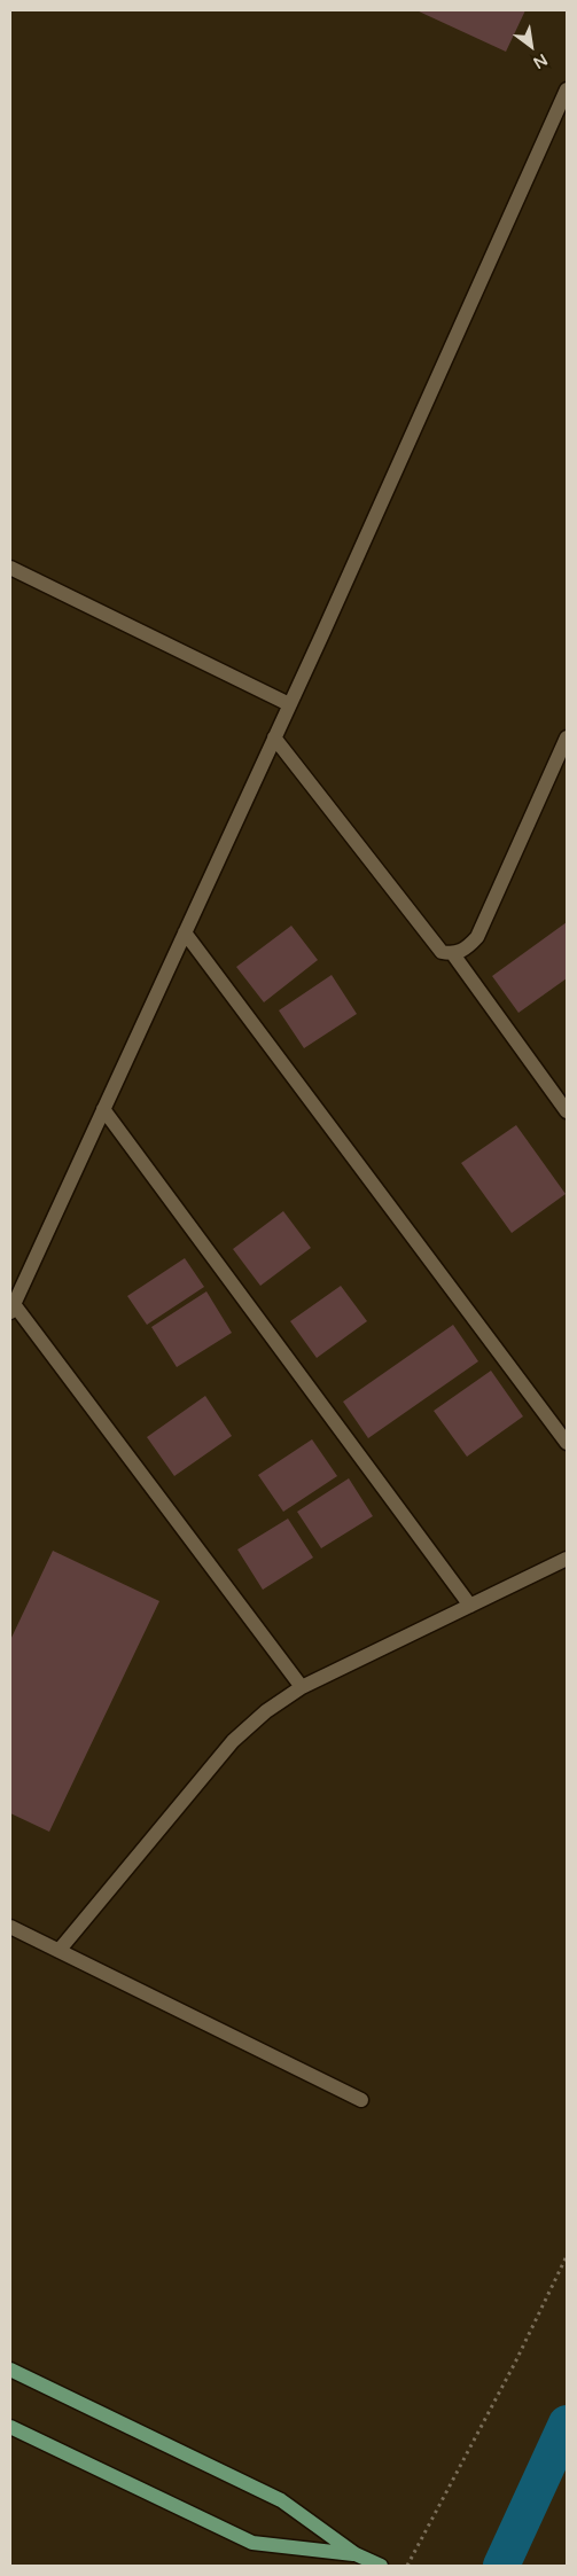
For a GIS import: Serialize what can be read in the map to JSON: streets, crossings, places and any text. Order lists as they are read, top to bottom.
{
  "north": "bottom right"
}
